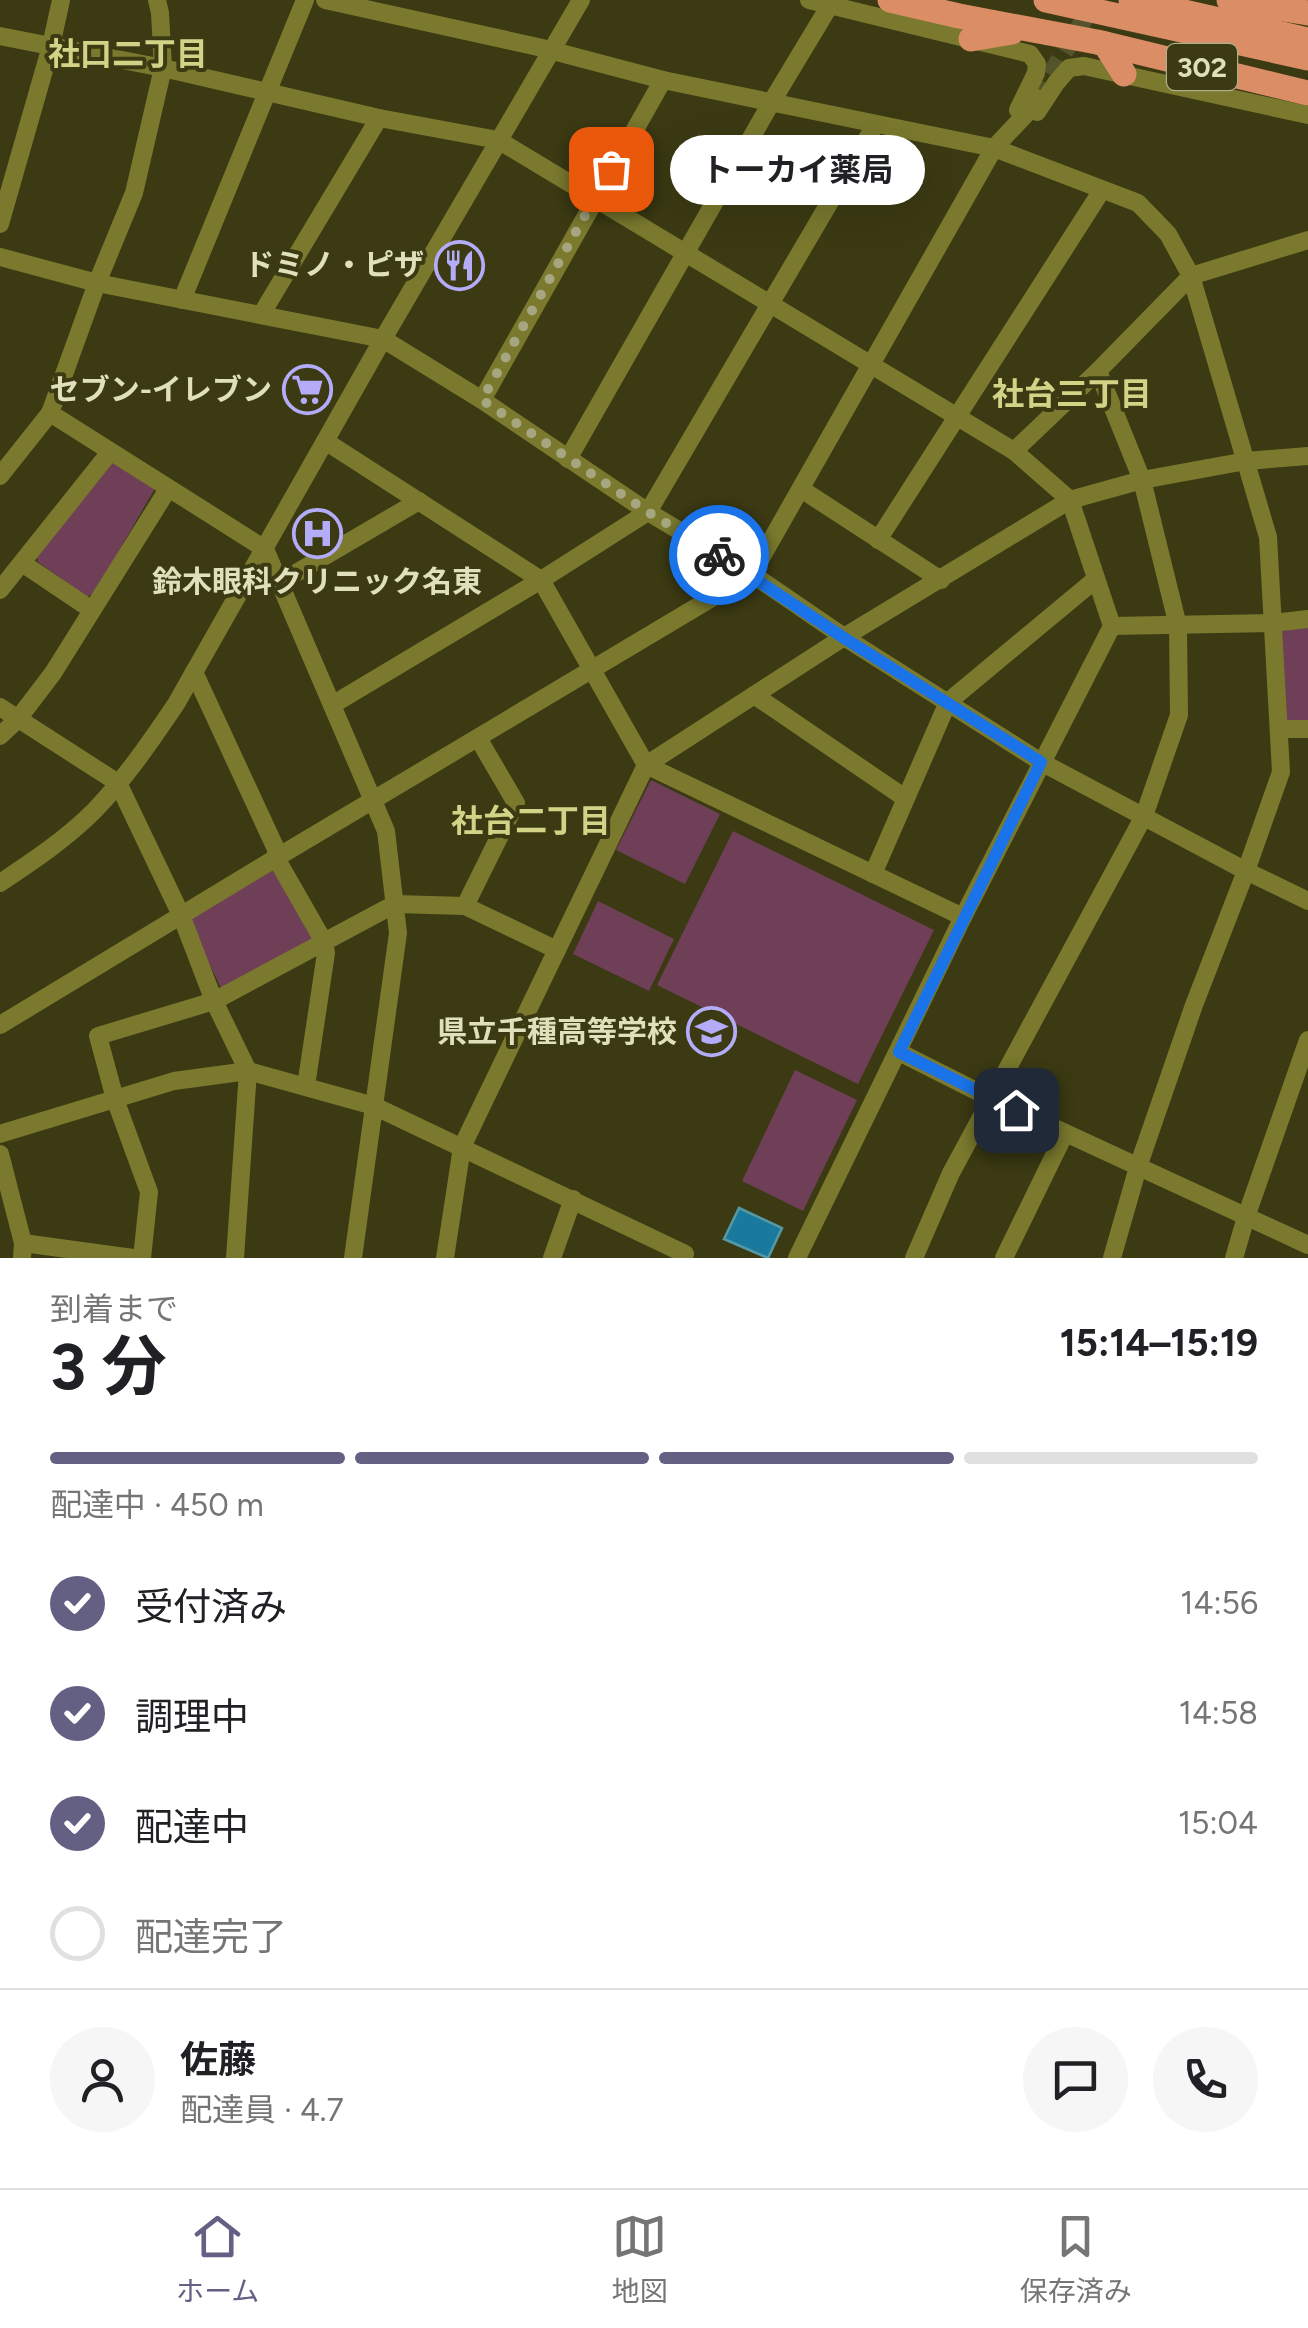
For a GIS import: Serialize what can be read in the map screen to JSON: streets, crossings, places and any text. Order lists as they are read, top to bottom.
{
  "streets": {
    "highway": ["302"]
  },
  "districts": ["社口二丁目", "社台三丁目", "社台二丁目"],
  "places": {
    "other": ["トーカイ薬局"],
    "restaurant": ["ドミノ・ピザ"],
    "supermarket": ["セブン-イレブン"],
    "hospital": ["鈴木眼科クリニック名東"],
    "school or university": ["県立千種高等学校"]
  },
  "page": {
    "bubble": "トーカイ薬局",
    "heading": ["3 分", "到着まで", "15:14–15:19"],
    "panel": ["佐藤", "配達員 · 4.7"],
    "bar": "配達中 · 450 m",
    "list": [
      ["受付済み", "14:56"],
      ["調理中", "14:58"],
      ["配達中", "15:04"],
      "配達完了"
    ],
    "tabs": ["ホーム", "地図", "保存済み"]
  }
}
